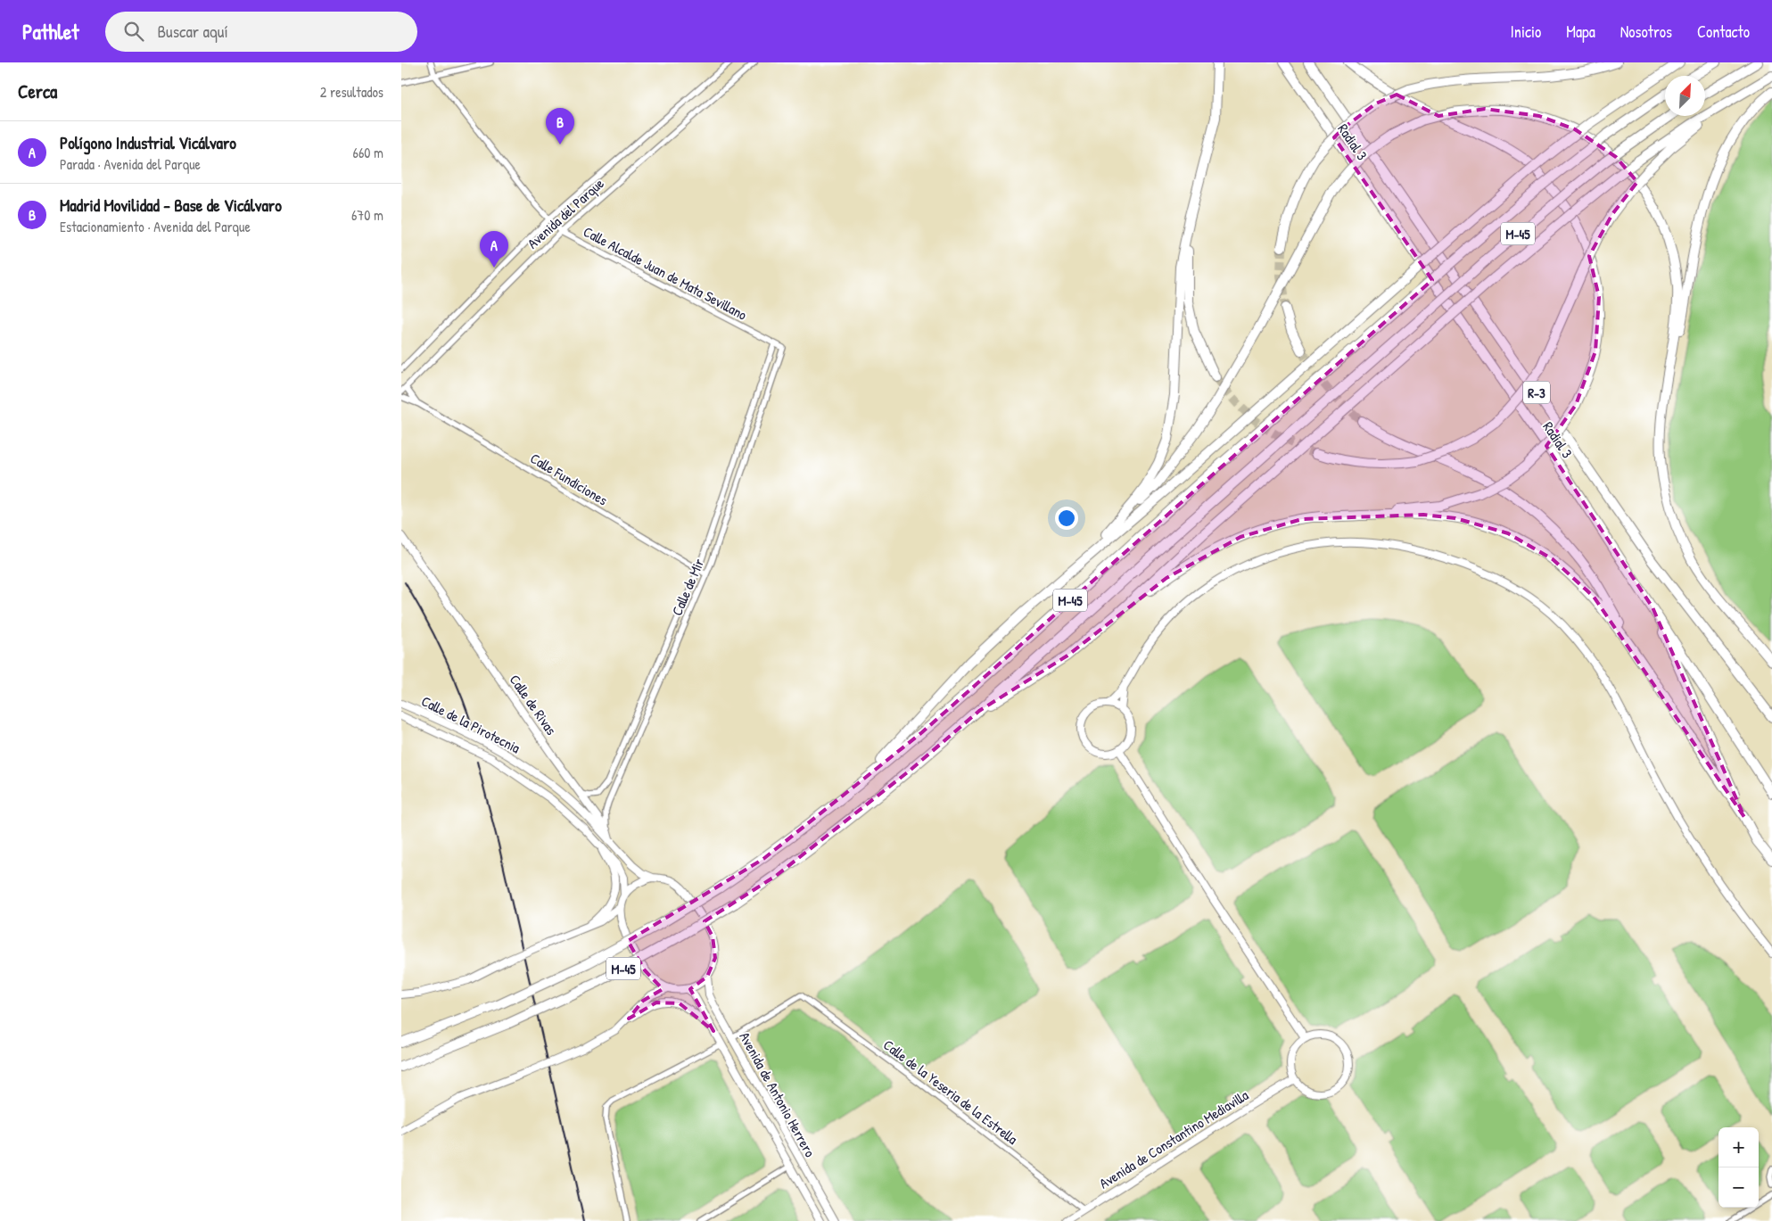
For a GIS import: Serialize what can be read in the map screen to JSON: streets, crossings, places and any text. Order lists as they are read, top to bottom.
{
  "streets": {
    "highway": ["Radial 3", "M-45", "R-3"],
    "street": [
      "Avenida del Parque",
      "Calle Alcalde Juan de Mata Sevillano",
      "Calle Fundiciones",
      "Calle de Mir",
      "Calle de Rivas",
      "Calle de la Pirotecnia",
      "Calle de la Yeseria de la Estrella",
      "Avenida de Antonio Herrero",
      "Avenida de Constantino Mediavilla"
    ]
  },
  "crossings": [
    ["Avenida del Parque", "Calle Alcalde Juan de Mata Sevillano"],
    ["Avenida del Parque", "Calle Fundiciones"],
    ["Calle Alcalde Juan de Mata Sevillano", "Calle de Mir"],
    ["Calle Fundiciones", "Calle de Mir"],
    ["Calle de Mir", "Calle de Rivas"],
    ["Calle de Rivas", "Calle de la Pirotecnia"],
    ["Calle de Rivas", "Avenida de Antonio Herrero"],
    ["Calle de la Pirotecnia", "Avenida de Antonio Herrero"],
    ["Calle de la Yeseria de la Estrella", "Avenida de Antonio Herrero"],
    ["Calle de la Yeseria de la Estrella", "Avenida de Constantino Mediavilla"]
  ],
  "north": "top right",
  "page": {
    "header": "Pathlet",
    "search": "Buscar aquí",
    "nav": [
      "Inicio",
      "Mapa",
      "Nosotros",
      "Contacto"
    ],
    "heading": ["Cerca", "2 resultados"],
    "pins": ["B", "A"],
    "list": [
      {
        "mark": "A",
        "name": "Polígono Industrial Vicálvaro",
        "note": "Parada · Avenida del Parque",
        "value": "660 m"
      },
      {
        "mark": "B",
        "name": "Madrid Movilidad - Base de Vicálvaro",
        "note": "Estacionamiento · Avenida del Parque",
        "value": "670 m"
      }
    ],
    "map_buttons": ["+", "−"]
  }
}
